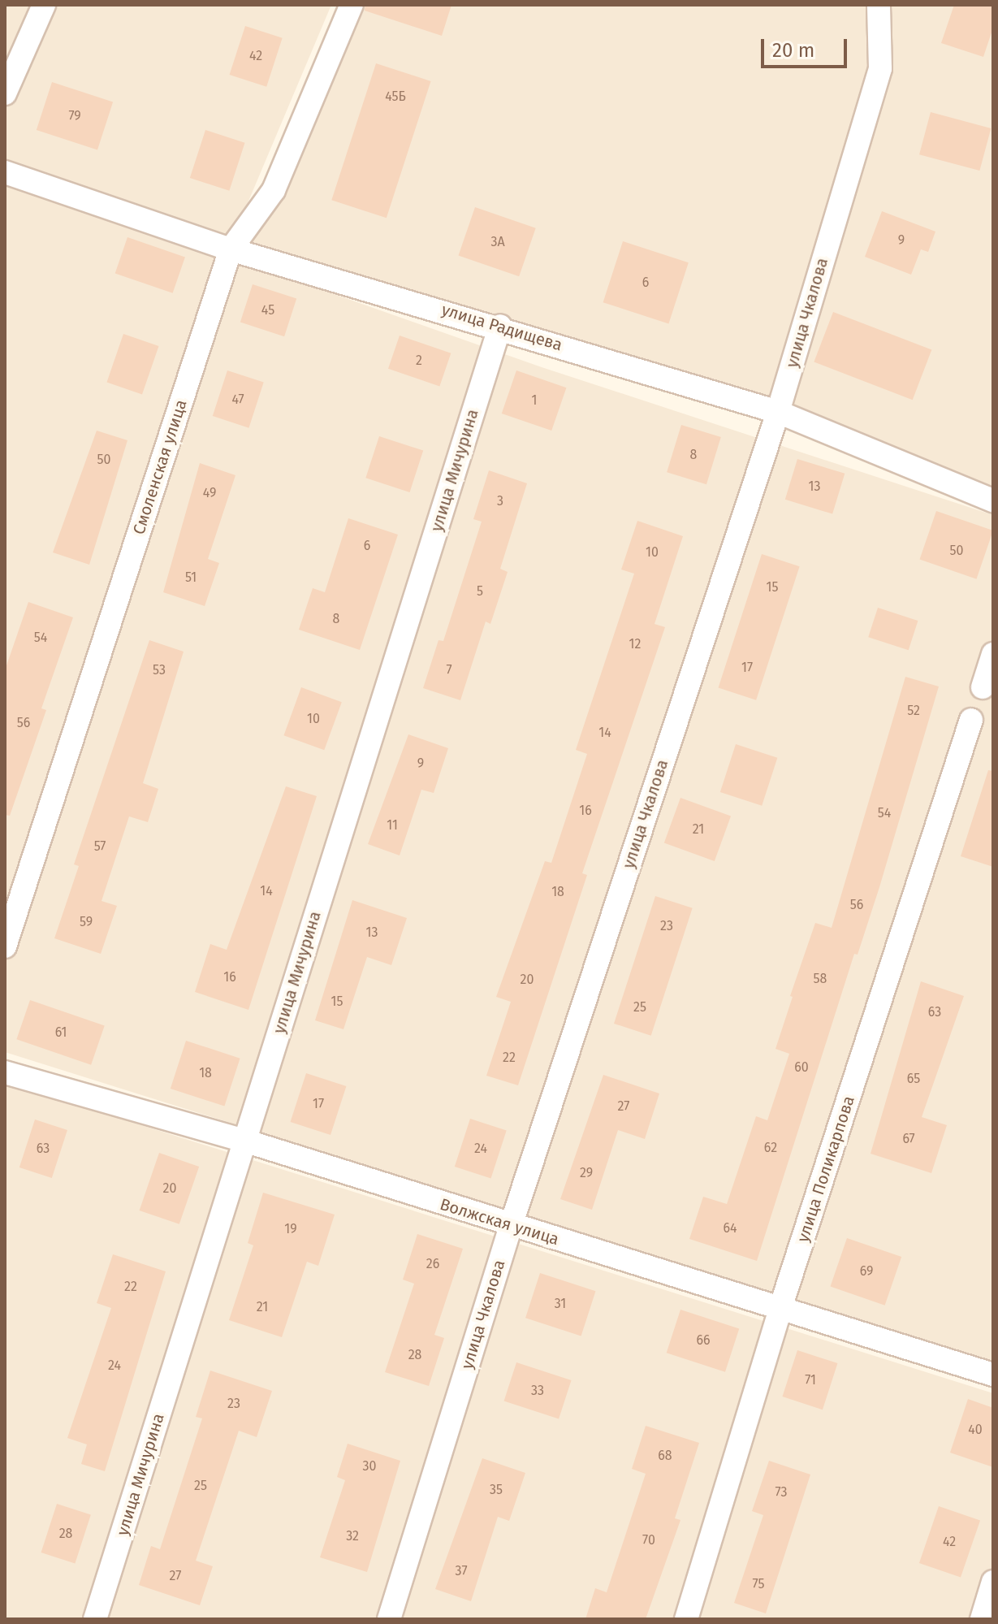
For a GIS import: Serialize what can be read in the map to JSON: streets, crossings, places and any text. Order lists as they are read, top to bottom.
{
  "streets": {
    "street": [
      "улица Чкалова",
      "улица Радищева",
      "Смоленская улица",
      "улица Мичурина",
      "улица Поликарпова",
      "Волжская улица"
    ]
  },
  "crossings": [
    ["улица Чкалова", "улица Радищева"],
    ["улица Чкалова", "Волжская улица"],
    ["улица Радищева", "Смоленская улица"],
    ["улица Радищева", "улица Мичурина"],
    ["улица Мичурина", "Волжская улица"],
    ["улица Поликарпова", "Волжская улица"]
  ],
  "house_numbers": [
    "42",
    "45Б",
    "79",
    "9",
    "3А",
    "6",
    "45",
    "2",
    "47",
    "1",
    "8",
    "50",
    "13",
    "49",
    "3",
    "6",
    "50",
    "10",
    "51",
    "15",
    "5",
    "8",
    "54",
    "12",
    "17",
    "53",
    "7",
    "52",
    "10",
    "56",
    "14",
    "9",
    "16",
    "54",
    "11",
    "21",
    "57",
    "14",
    "18",
    "56",
    "59",
    "23",
    "13",
    "16",
    "58",
    "20",
    "15",
    "25",
    "63",
    "61",
    "22",
    "60",
    "18",
    "65",
    "17",
    "27",
    "67",
    "62",
    "63",
    "24",
    "29",
    "20",
    "64",
    "19",
    "26",
    "69",
    "22",
    "31",
    "21",
    "66",
    "28",
    "24",
    "71",
    "33",
    "23",
    "40",
    "68",
    "30",
    "25",
    "35",
    "73",
    "28",
    "32",
    "70",
    "42",
    "37",
    "27",
    "75"
  ],
  "scale_bar": "20 m"
}
